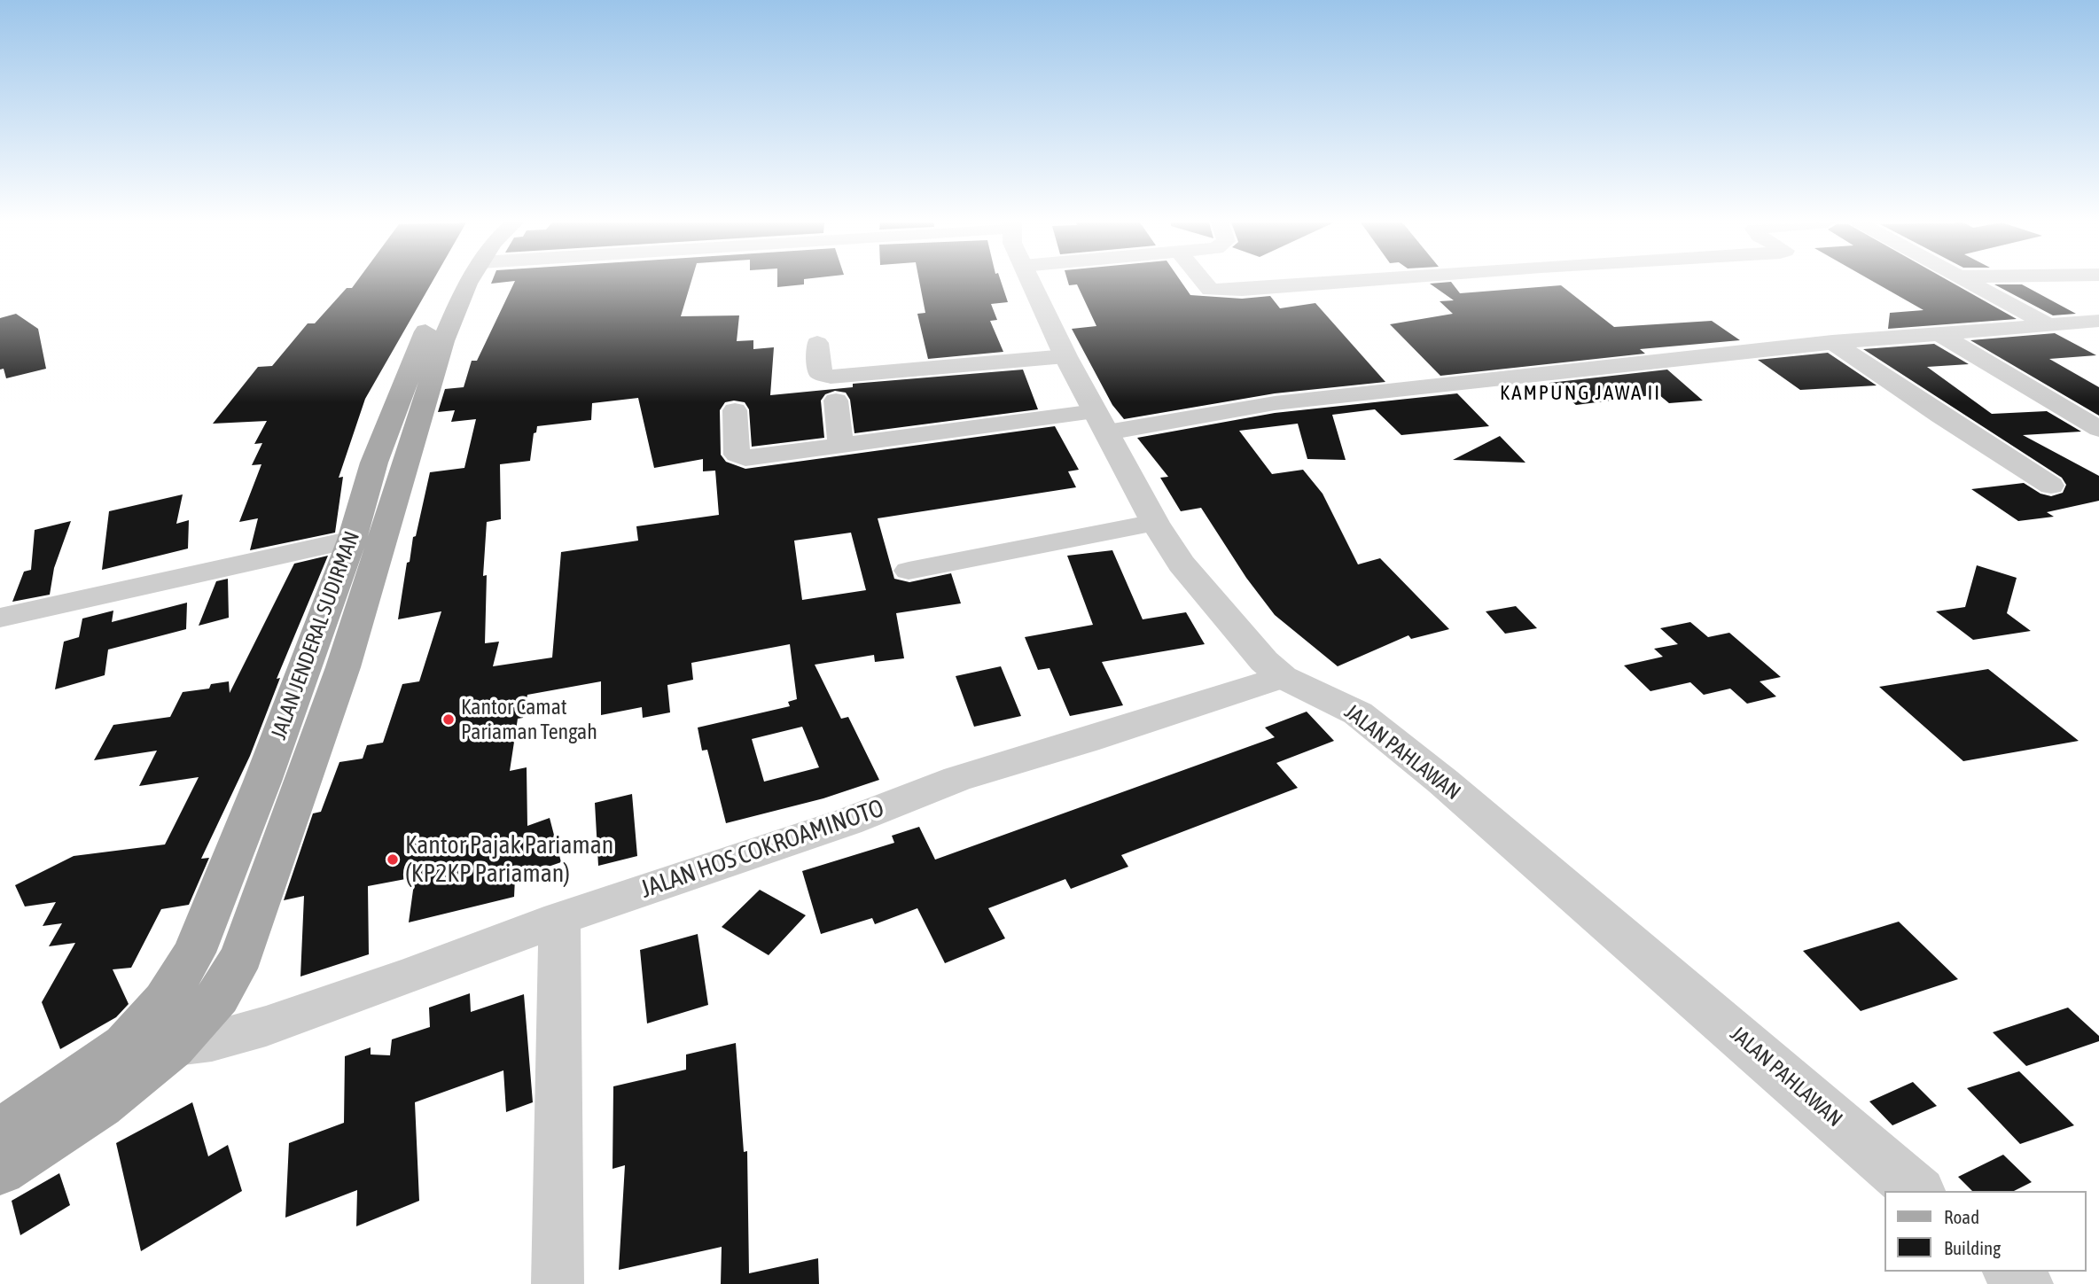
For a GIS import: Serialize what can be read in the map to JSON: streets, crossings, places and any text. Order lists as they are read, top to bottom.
{
  "streets": {
    "main road": ["JALAN JENDERAL SUDIRMAN"],
    "street": ["JALAN PAHLAWAN", "JALAN HOS COKROAMINOTO"]
  },
  "crossings": [
    ["JALAN JENDERAL SUDIRMAN", "JALAN HOS COKROAMINOTO"],
    ["JALAN PAHLAWAN", "JALAN HOS COKROAMINOTO"]
  ],
  "districts": ["KAMPUNG JAWA II"],
  "places": ["Kantor Camat Pariaman Tengah", "Kantor Pajak Pariaman (KP2KP Pariaman)"],
  "legend": ["Road", "Building"]
}
